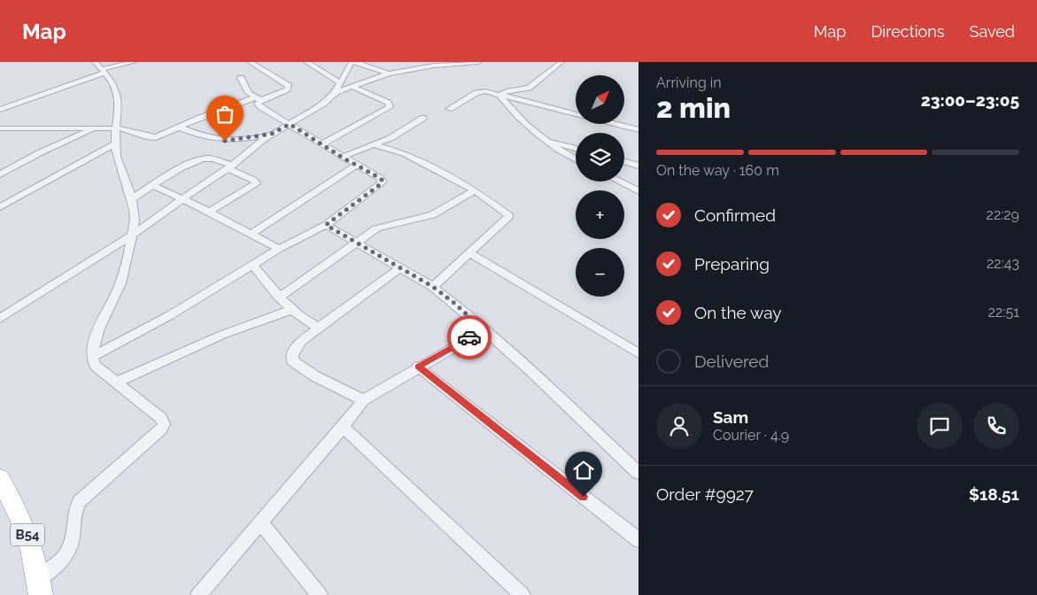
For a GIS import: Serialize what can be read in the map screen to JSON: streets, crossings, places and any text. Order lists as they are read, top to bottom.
{
  "streets": {
    "highway": ["B54"]
  },
  "north": "top right",
  "page": {
    "header": "Map",
    "nav": ["Map", "Directions", "Saved"],
    "heading": ["2 min", "Arriving in", "23:00–23:05"],
    "panel": [
      "Sam",
      "Courier · 4.9",
      "Order #9927",
      "$18.51"
    ],
    "map_buttons": ["+", "−"],
    "bar": "On the way · 160 m",
    "list": [
      ["Confirmed", "22:29"],
      ["Preparing", "22:43"],
      ["On the way", "22:51"],
      "Delivered"
    ]
  }
}
